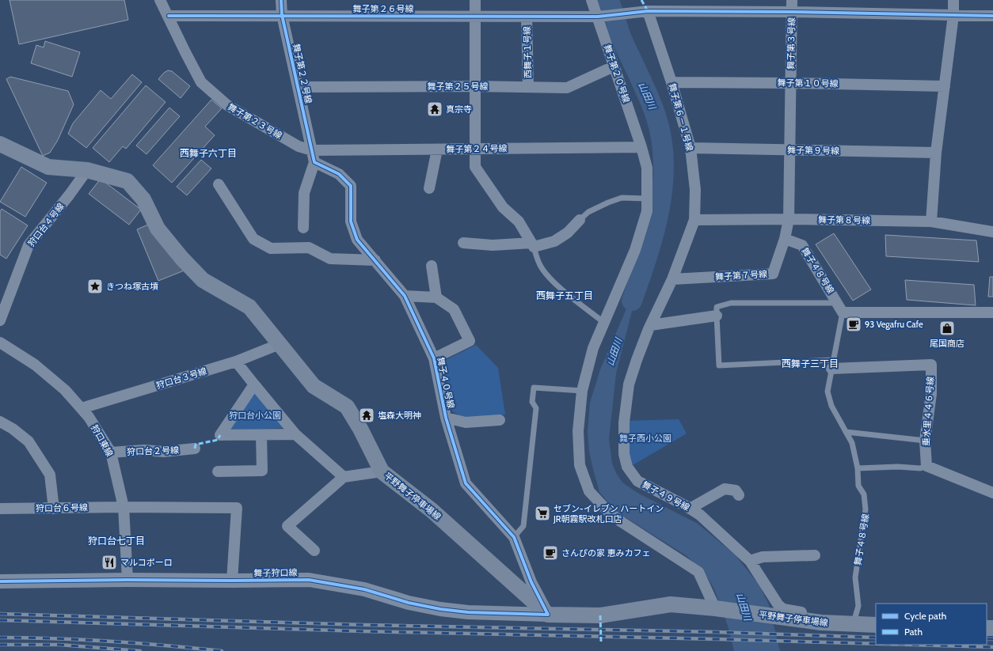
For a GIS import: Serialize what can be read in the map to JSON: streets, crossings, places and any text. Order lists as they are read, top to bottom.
{
  "streets": {
    "main road": ["平野舞子停車場線"],
    "street": [
      "舞子第２６号線",
      "舞子第３号線",
      "西舞子１号線",
      "舞子第２２号線",
      "舞子第２０号線",
      "舞子第１０号線",
      "舞子第２５号線",
      "舞子第６－１号線",
      "舞子第２３号線",
      "舞子第２４号線",
      "舞子第９号線",
      "舞子第８号線",
      "狩口台４号線",
      "舞子４８号線",
      "舞子第７号線",
      "狩口台３号線",
      "舞子４０号線",
      "垂水里４４６号線",
      "狩口東線",
      "狩口台２号線",
      "舞子４９号線",
      "狩口台６号線",
      "舞子狩口線"
    ]
  },
  "crossings": [
    ["舞子第２６号線", "舞子第３号線"],
    ["舞子第２６号線", "西舞子１号線"],
    ["舞子第２６号線", "舞子第２２号線"],
    ["舞子第２６号線", "舞子第２０号線"],
    ["舞子第２６号線", "舞子第６－１号線"],
    ["舞子第２６号線", "舞子第２３号線"],
    ["舞子第３号線", "舞子第１０号線"],
    ["舞子第３号線", "舞子第９号線"],
    ["舞子第３号線", "舞子第８号線"],
    ["舞子第３号線", "舞子第７号線"],
    ["西舞子１号線", "舞子第２５号線"],
    ["舞子第２２号線", "舞子第２５号線"],
    ["舞子第２２号線", "舞子第２３号線"],
    ["舞子第２２号線", "舞子第２４号線"],
    ["舞子第２０号線", "舞子第２５号線"],
    ["舞子第２０号線", "舞子第２４号線"],
    ["舞子第２０号線", "平野舞子停車場線"],
    ["舞子第１０号線", "舞子第６－１号線"],
    ["舞子第６－１号線", "舞子第９号線"],
    ["舞子第６－１号線", "舞子第８号線"],
    ["舞子第６－１号線", "舞子第７号線"],
    ["舞子第６－１号線", "舞子４９号線"],
    ["舞子第２３号線", "舞子第２４号線"],
    ["舞子第８号線", "舞子第７号線"],
    ["狩口台４号線", "平野舞子停車場線"],
    ["舞子４８号線", "舞子第７号線"],
    ["舞子４８号線", "垂水里４４６号線"],
    ["舞子４８号線", "平野舞子停車場線"],
    ["舞子第７号線", "舞子４９号線"],
    ["狩口台３号線", "狩口東線"],
    ["狩口台３号線", "平野舞子停車場線"],
    ["舞子４０号線", "平野舞子停車場線"],
    ["舞子４０号線", "舞子狩口線"],
    ["狩口東線", "狩口台２号線"],
    ["狩口東線", "狩口台６号線"],
    ["狩口東線", "舞子狩口線"],
    ["平野舞子停車場線", "舞子４９号線"],
    ["平野舞子停車場線", "舞子狩口線"],
    ["狩口台６号線", "舞子狩口線"]
  ],
  "districts": [
    "西舞子六丁目",
    "西舞子五丁目",
    "西舞子三丁目",
    "狩口台七丁目"
  ],
  "water": ["山田川"],
  "parks": ["狩口台小公園", "舞子西小公園"],
  "places": {
    "temple": ["真宗寺", "塩森大明神"],
    "place": ["きつね塚古墳"],
    "cafe": ["93 Vegafru Cafe", "さんぴの家 恵みカフェ"],
    "shop": ["尾国商店"],
    "supermarket": ["セブン-イレブン ハートイン JR朝霧駅改札口店"],
    "restaurant": ["マルコポーロ"]
  },
  "legend": ["Cycle path", "Path"]
}
